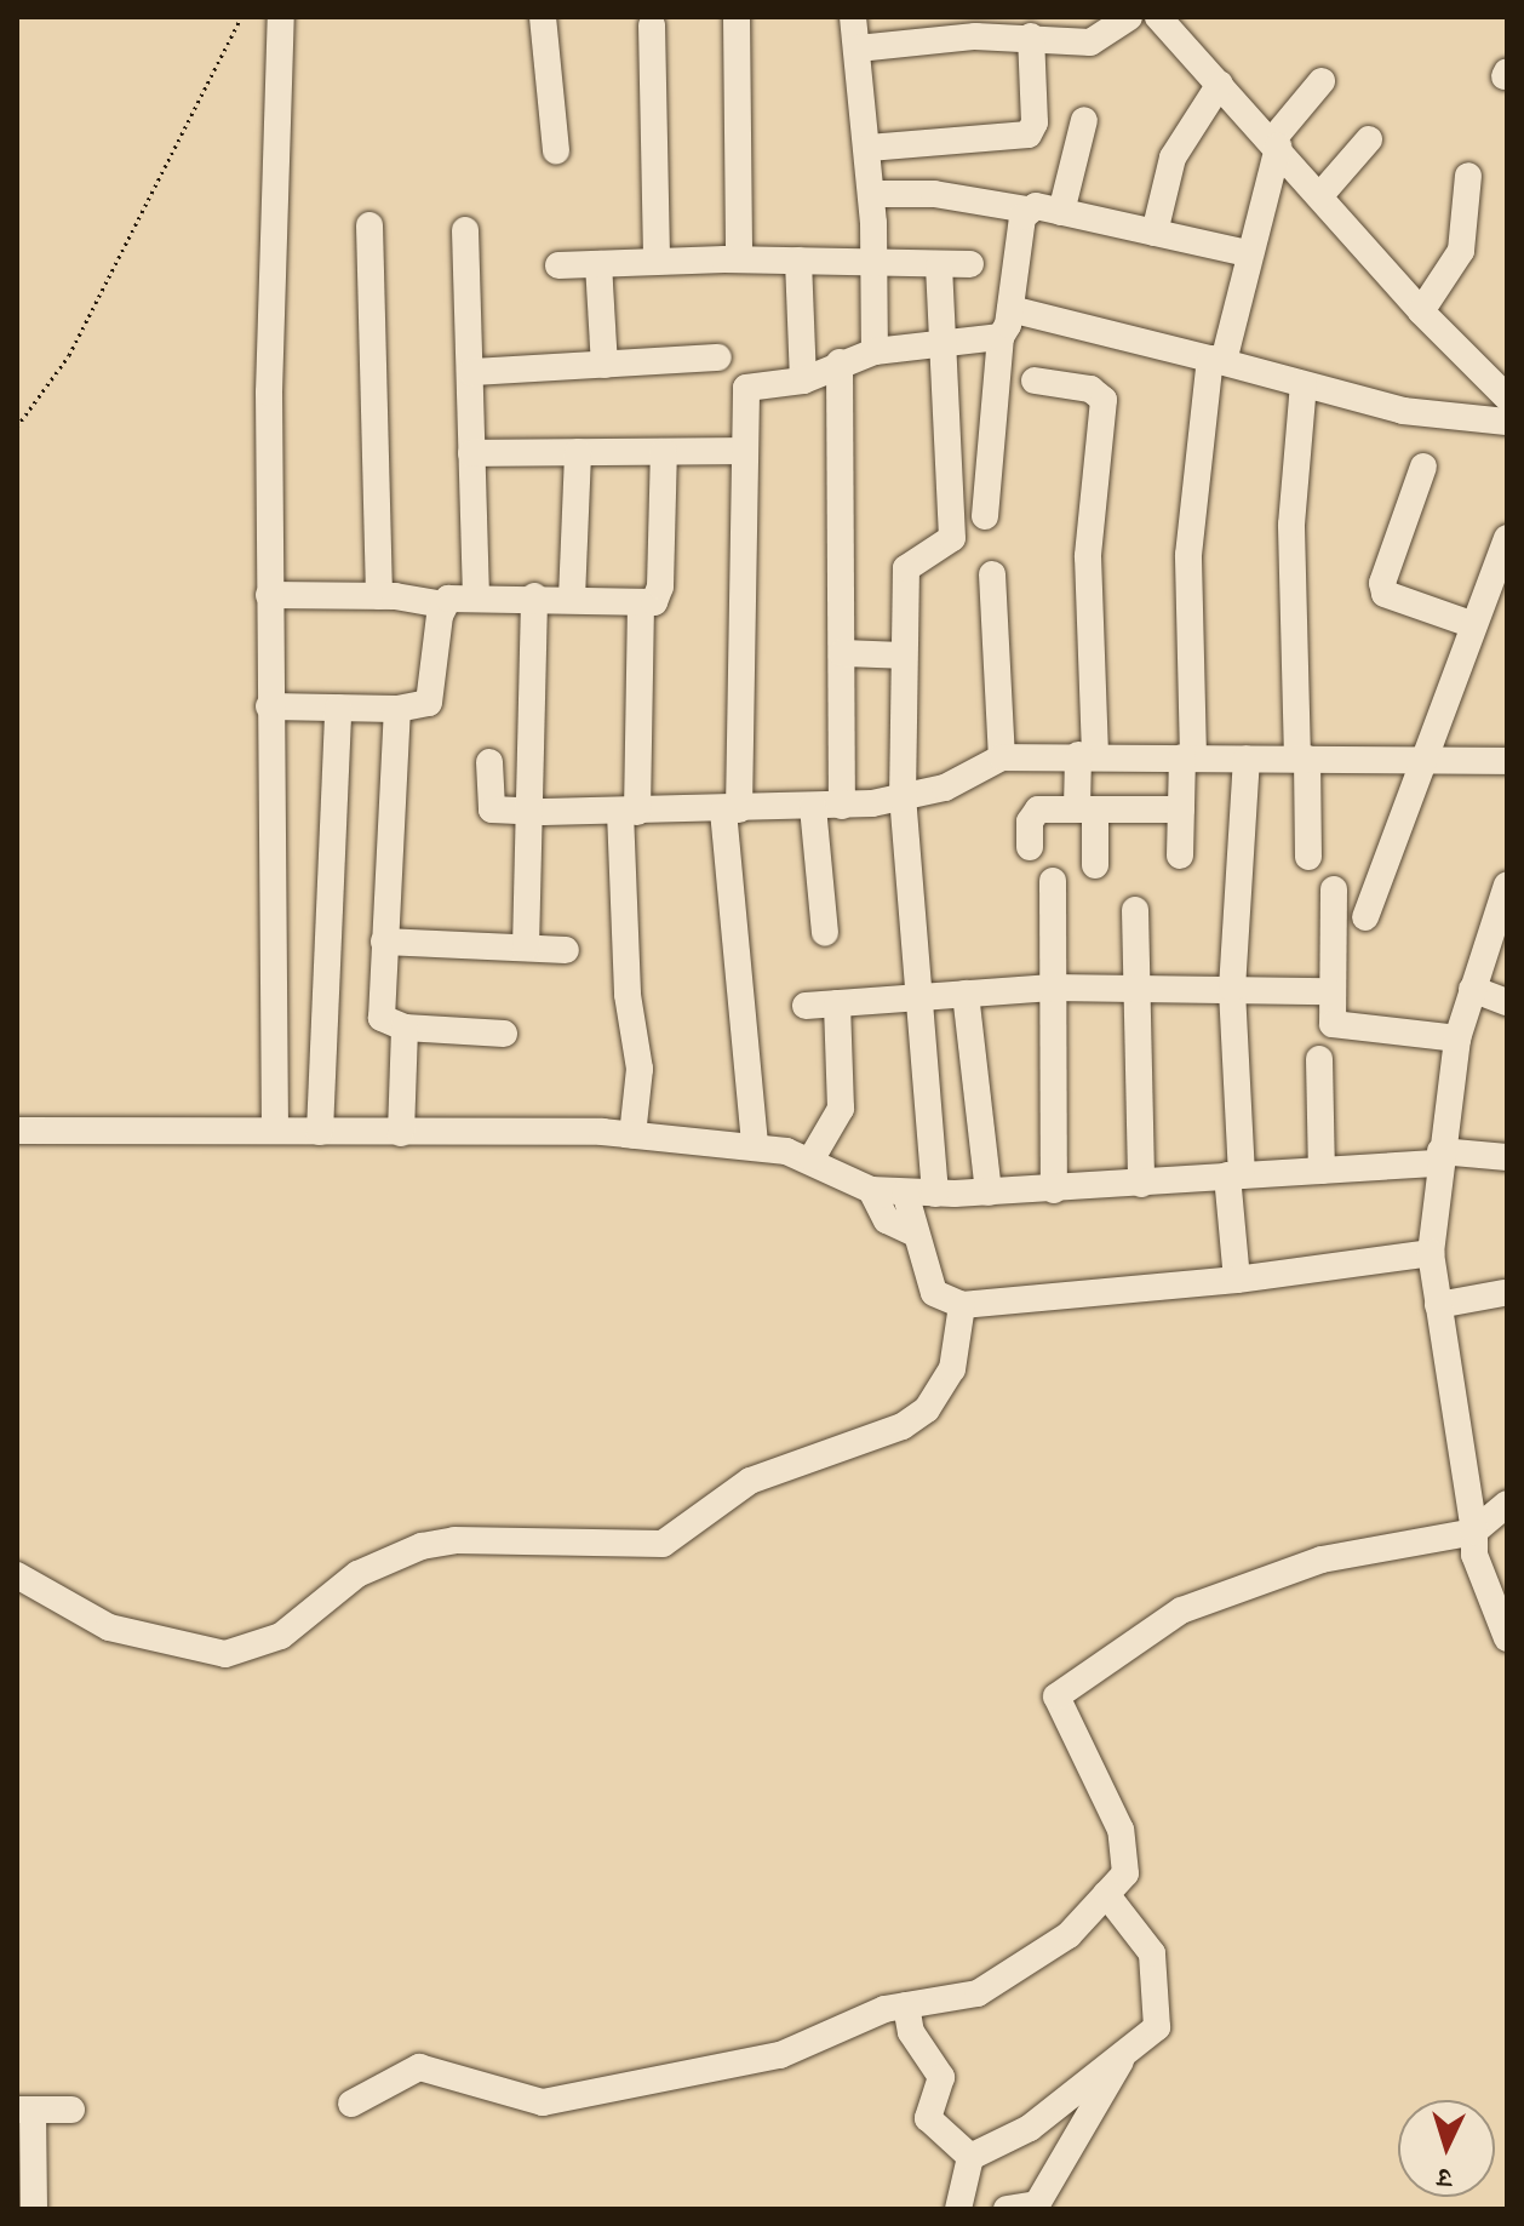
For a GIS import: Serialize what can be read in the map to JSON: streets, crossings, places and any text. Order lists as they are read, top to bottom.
{
  "north": "bottom"
}
